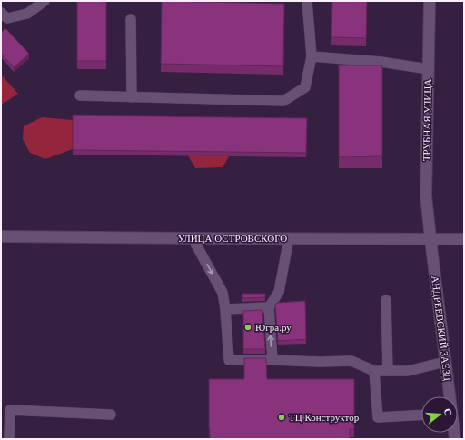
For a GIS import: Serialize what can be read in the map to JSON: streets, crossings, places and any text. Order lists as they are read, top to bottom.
{
  "streets": {
    "main road": ["ТРУБНАЯ УЛИЦА", "УЛИЦА ОСТРОВСКОГО", "АНДРЕЕВСКИЙ ЗАЕЗД"]
  },
  "crossings": [
    ["ТРУБНАЯ УЛИЦА", "УЛИЦА ОСТРОВСКОГО"],
    ["ТРУБНАЯ УЛИЦА", "АНДРЕЕВСКИЙ ЗАЕЗД"],
    ["УЛИЦА ОСТРОВСКОГО", "АНДРЕЕВСКИЙ ЗАЕЗД"]
  ],
  "places": ["Югра.ру", "ТЦ Конструктор"],
  "north": "right"
}
